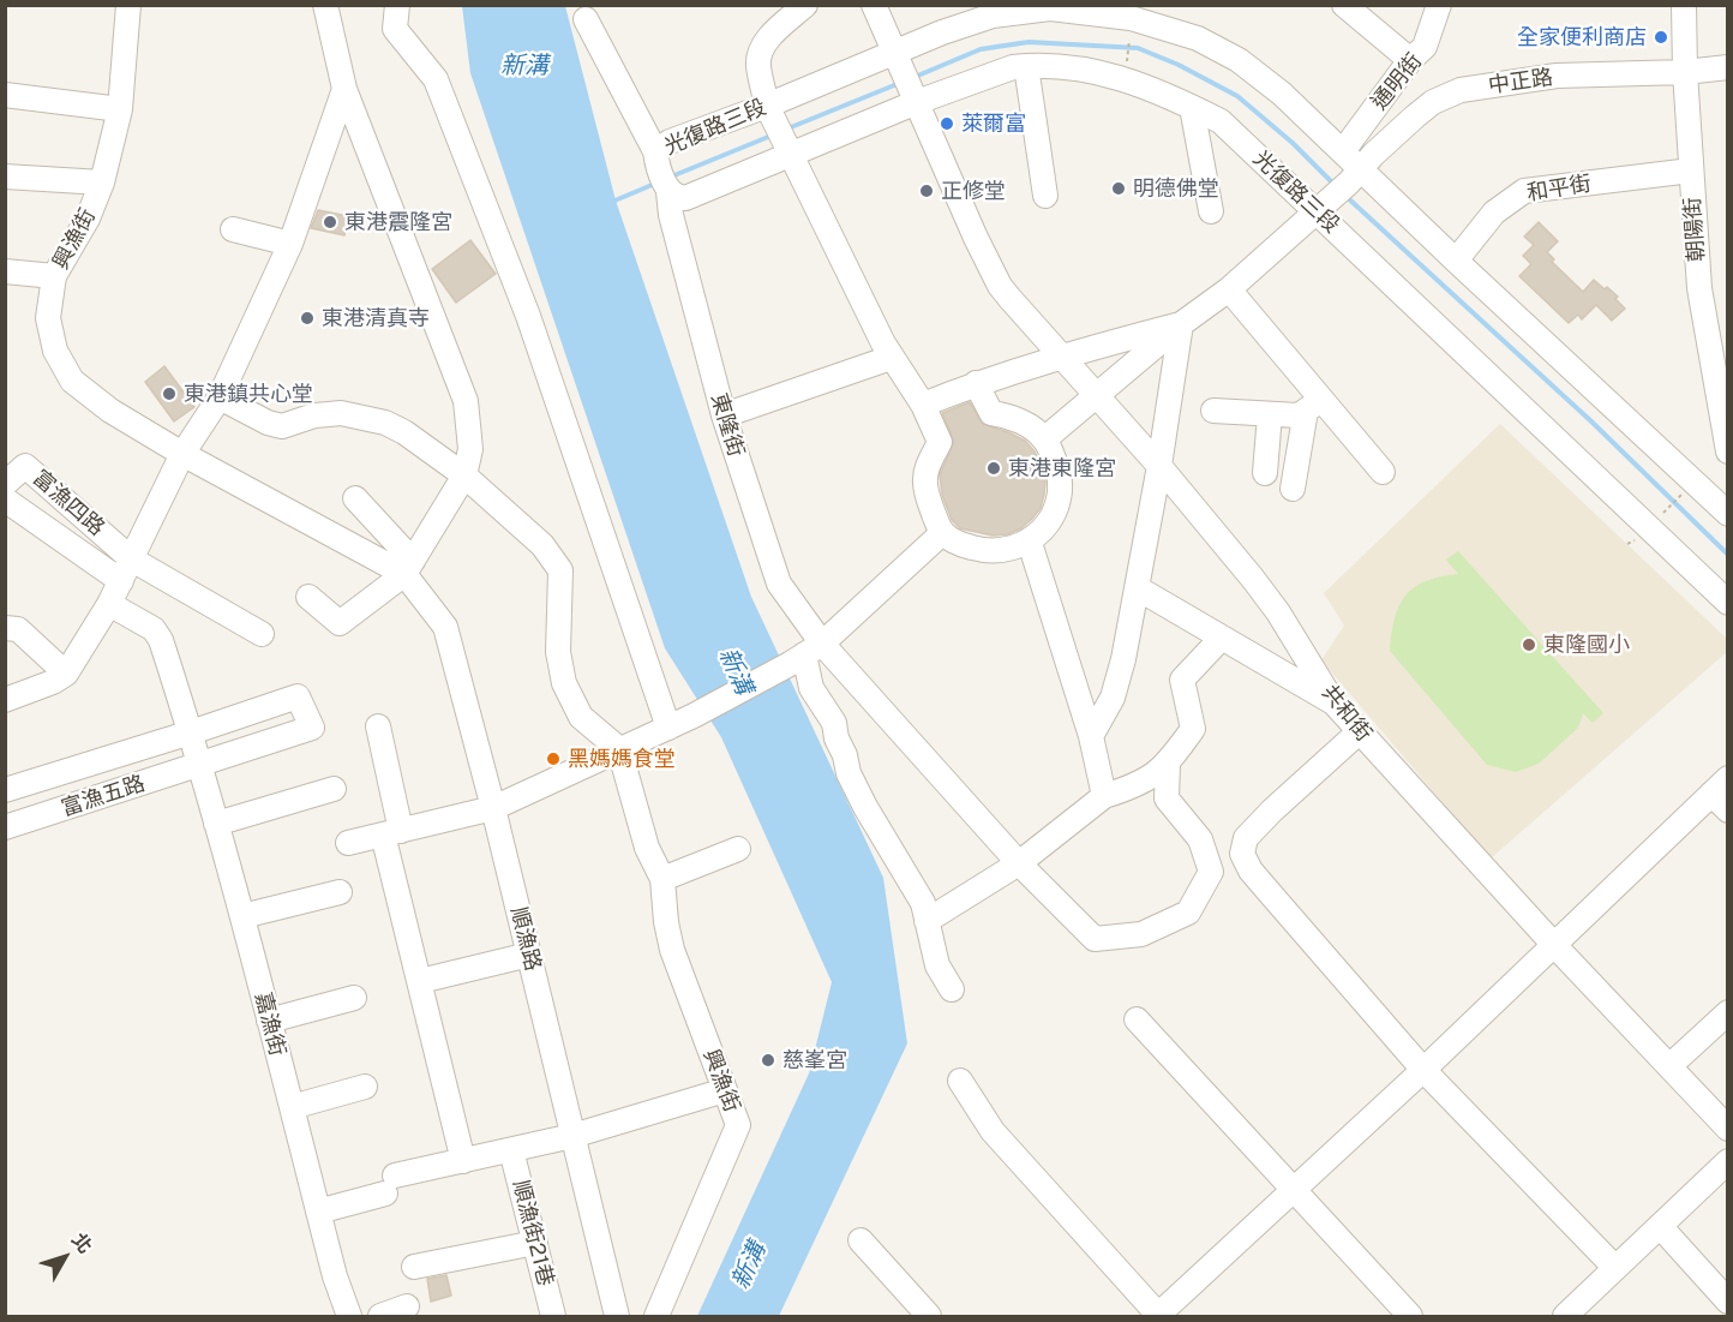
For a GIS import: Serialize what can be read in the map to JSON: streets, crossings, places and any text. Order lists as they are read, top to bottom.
{
  "streets": {
    "street": [
      "通明街",
      "中正路",
      "光復路三段",
      "和平街",
      "朝陽街",
      "興漁街",
      "東隆街",
      "富漁四路",
      "共和街",
      "富漁五路",
      "順漁路",
      "嘉漁街",
      "順漁街21巷"
    ]
  },
  "crossings": [
    ["通明街", "光復路三段"],
    ["中正路", "光復路三段"],
    ["中正路", "朝陽街"],
    ["光復路三段", "和平街"],
    ["光復路三段", "東隆街"],
    ["和平街", "朝陽街"],
    ["興漁街", "順漁路"],
    ["富漁五路", "嘉漁街"]
  ],
  "water": ["新溝"],
  "places": [
    "全家便利商店",
    "萊爾富",
    "明德佛堂",
    "正修堂",
    "東港震隆宮",
    "東港清真寺",
    "東港鎮共心堂",
    "東港東隆宮",
    "東隆國小",
    "黑媽媽食堂",
    "慈峯宮"
  ],
  "north": "top right"
}
